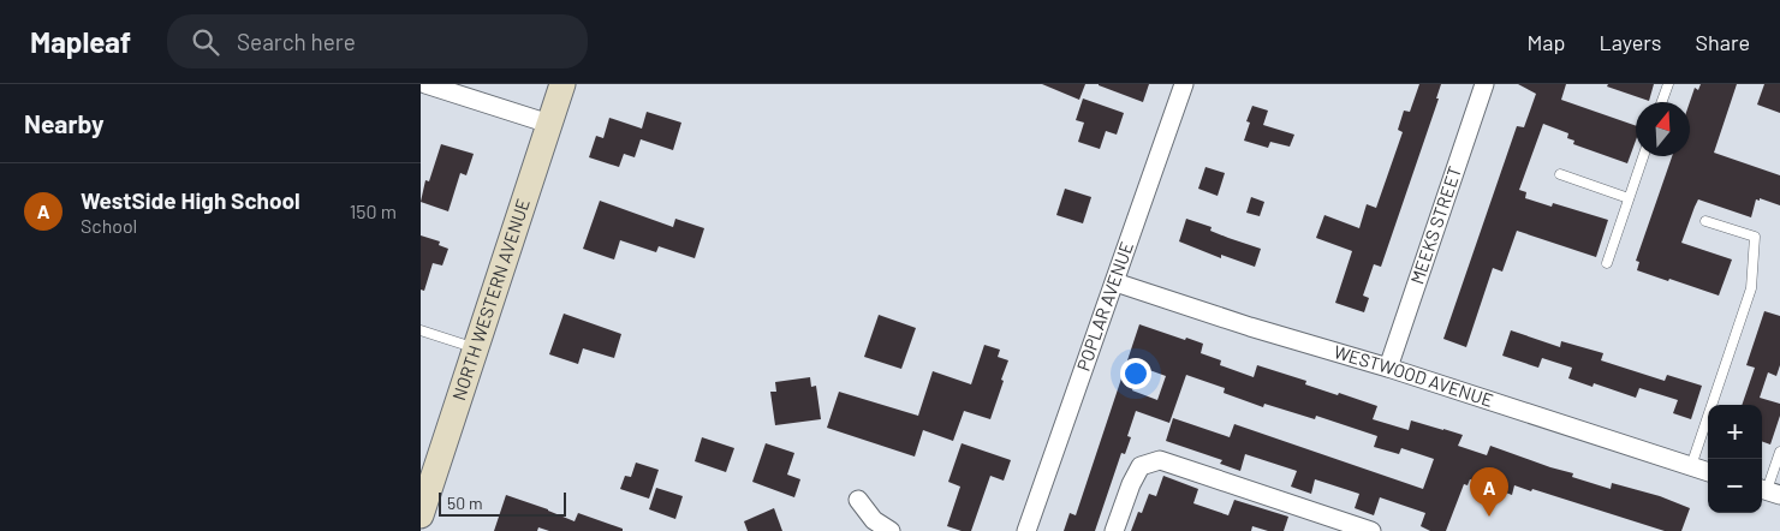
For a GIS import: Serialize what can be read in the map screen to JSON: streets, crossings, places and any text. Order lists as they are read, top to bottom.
{
  "streets": {
    "main road": ["NORTH WESTERN AVENUE"],
    "street": ["MEEKS STREET", "POPLAR AVENUE", "WESTWOOD AVENUE"]
  },
  "crossings": [
    ["MEEKS STREET", "WESTWOOD AVENUE"],
    ["POPLAR AVENUE", "WESTWOOD AVENUE"]
  ],
  "scale_bar": "50 m",
  "north": "top",
  "page": {
    "header": "Mapleaf",
    "search": "Search here",
    "nav": ["Map", "Layers", "Share"],
    "heading": "Nearby",
    "list": [
      {
        "mark": "A",
        "name": "WestSide High School",
        "note": "School",
        "value": "150 m"
      }
    ],
    "map_buttons": ["+", "−"],
    "pins": "A",
    "scale": "50 m"
  }
}
